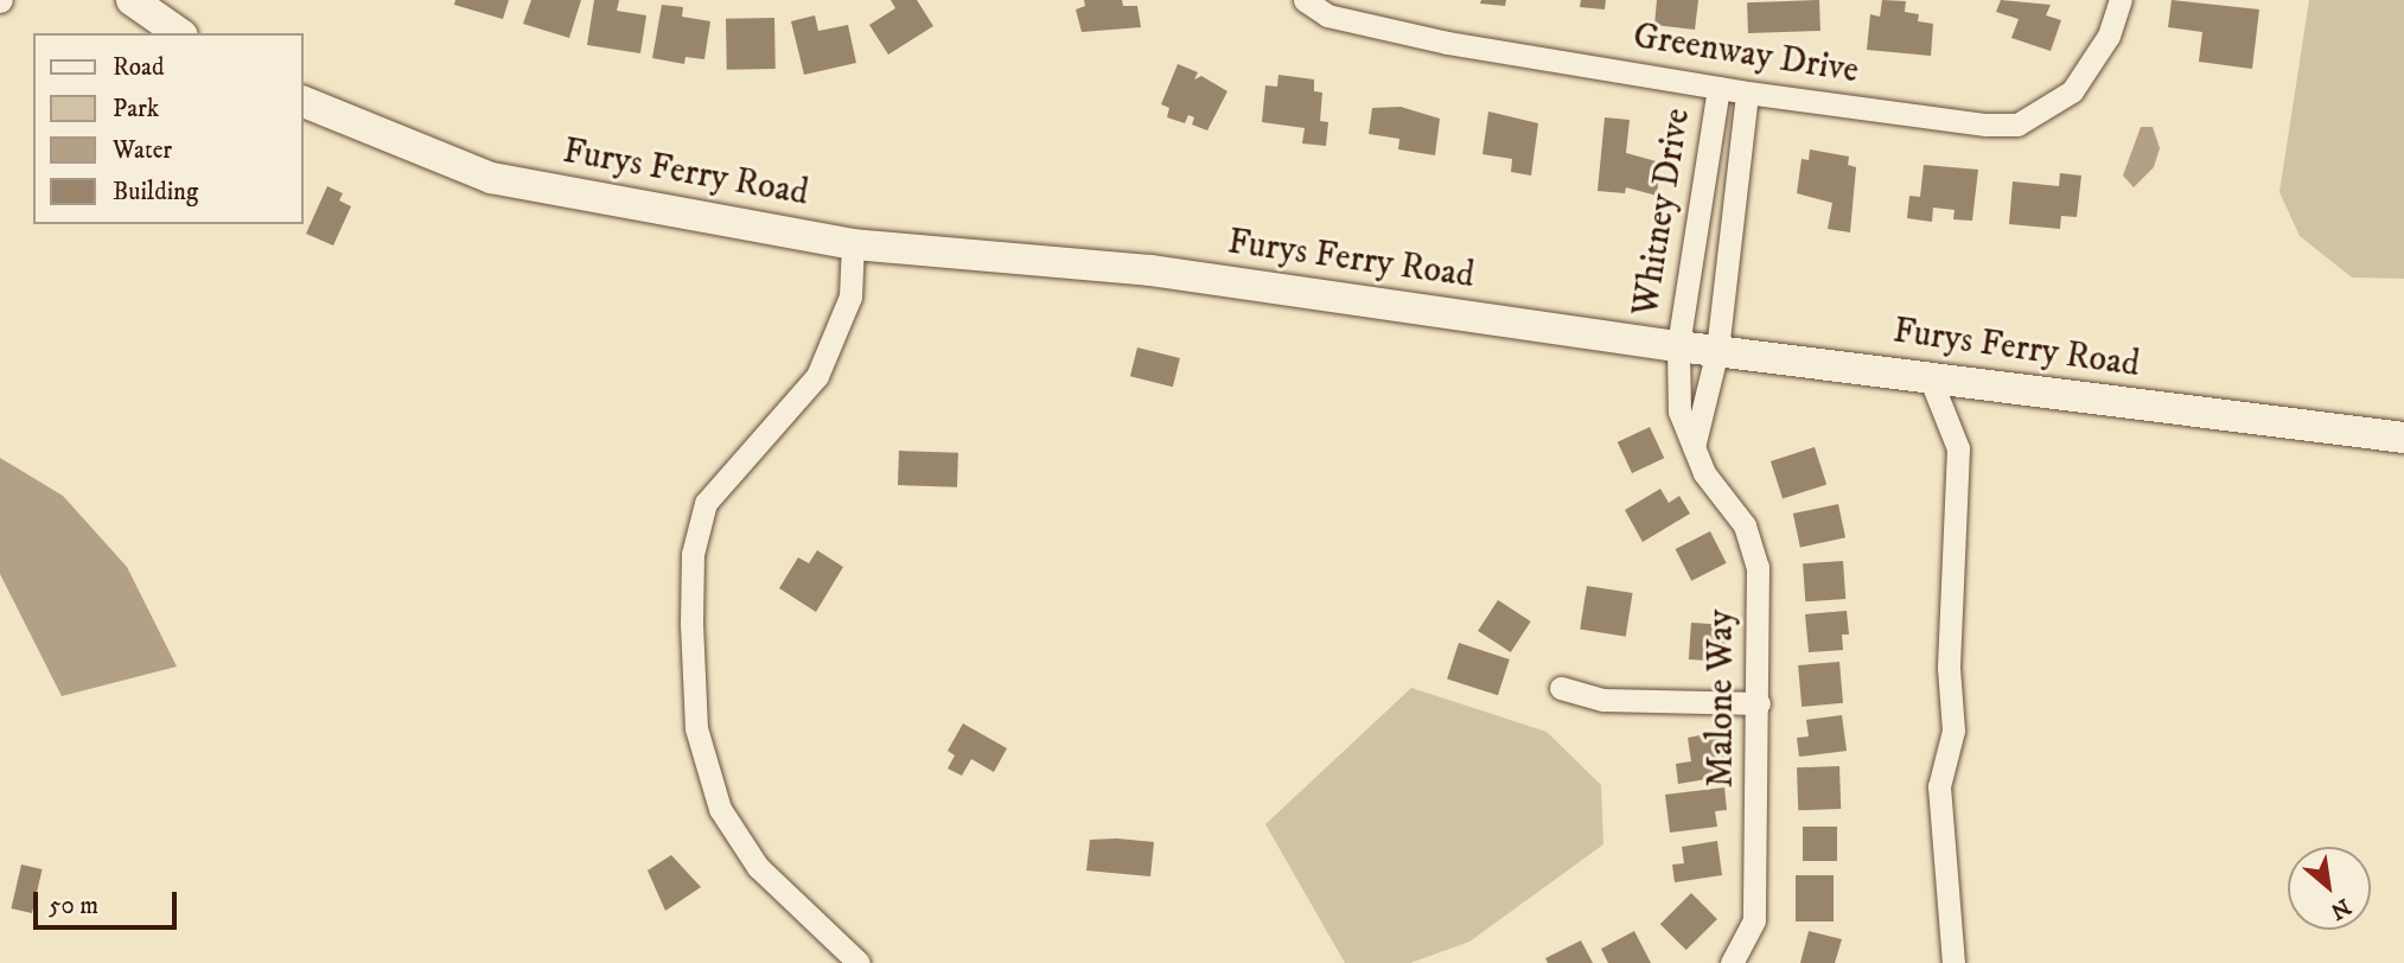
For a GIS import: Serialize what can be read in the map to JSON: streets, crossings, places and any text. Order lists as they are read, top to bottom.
{
  "streets": {
    "main road": ["Furys Ferry Road"],
    "street": ["Greenway Drive", "Whitney Drive", "Malone Way"]
  },
  "crossings": [
    ["Greenway Drive", "Whitney Drive"],
    ["Furys Ferry Road", "Whitney Drive"],
    ["Furys Ferry Road", "Malone Way"],
    ["Whitney Drive", "Malone Way"]
  ],
  "legend": [
    "Road",
    "Park",
    "Water",
    "Building"
  ],
  "scale_bar": "50 m",
  "north": "bottom right"
}
